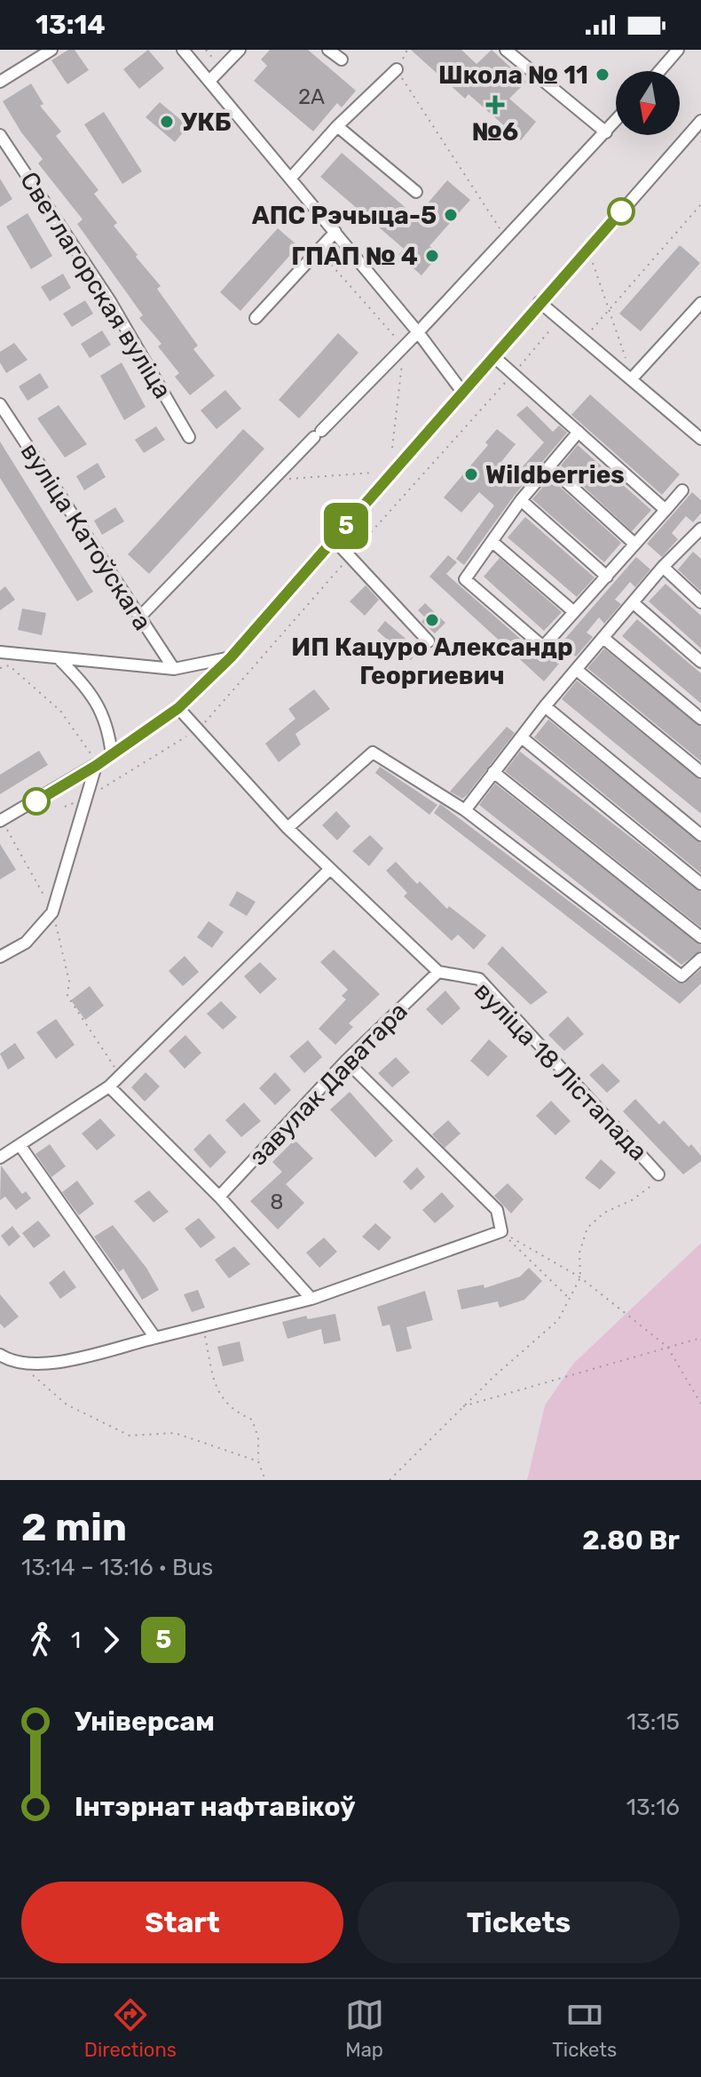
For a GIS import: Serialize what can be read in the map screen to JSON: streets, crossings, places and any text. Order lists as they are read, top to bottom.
{
  "streets": {
    "street": [
      "Светлагорская вуліца",
      "вуліца Катоўскага",
      "вуліца 18 Лістапада",
      "завулак Даватара"
    ]
  },
  "crossings": [
    ["вуліца 18 Лістапада", "завулак Даватара"]
  ],
  "places": {
    "other": [
      "Школа № 11",
      "УКБ",
      "АПС Рэчыца-5",
      "ГПАП № 4",
      "Wildberries",
      "ИП Кацуро Александр Георгиевич"
    ],
    "health": ["№6"]
  },
  "lines": ["bus line 5"],
  "house_numbers": ["2А", "8"],
  "north": "bottom",
  "page": {
    "status": "13:14",
    "on_map": "5",
    "heading": ["2 min", "13:14 – 13:16 · Bus", "2.80 Br"],
    "legs": ["1", "5"],
    "list": [
      {
        "name": "Універсам",
        "value": "13:15"
      },
      {
        "name": "Інтэрнат нафтавікоў",
        "value": "13:16"
      }
    ],
    "buttons": ["Start", "Tickets"],
    "tabs": ["Directions", "Map", "Tickets"]
  }
}
